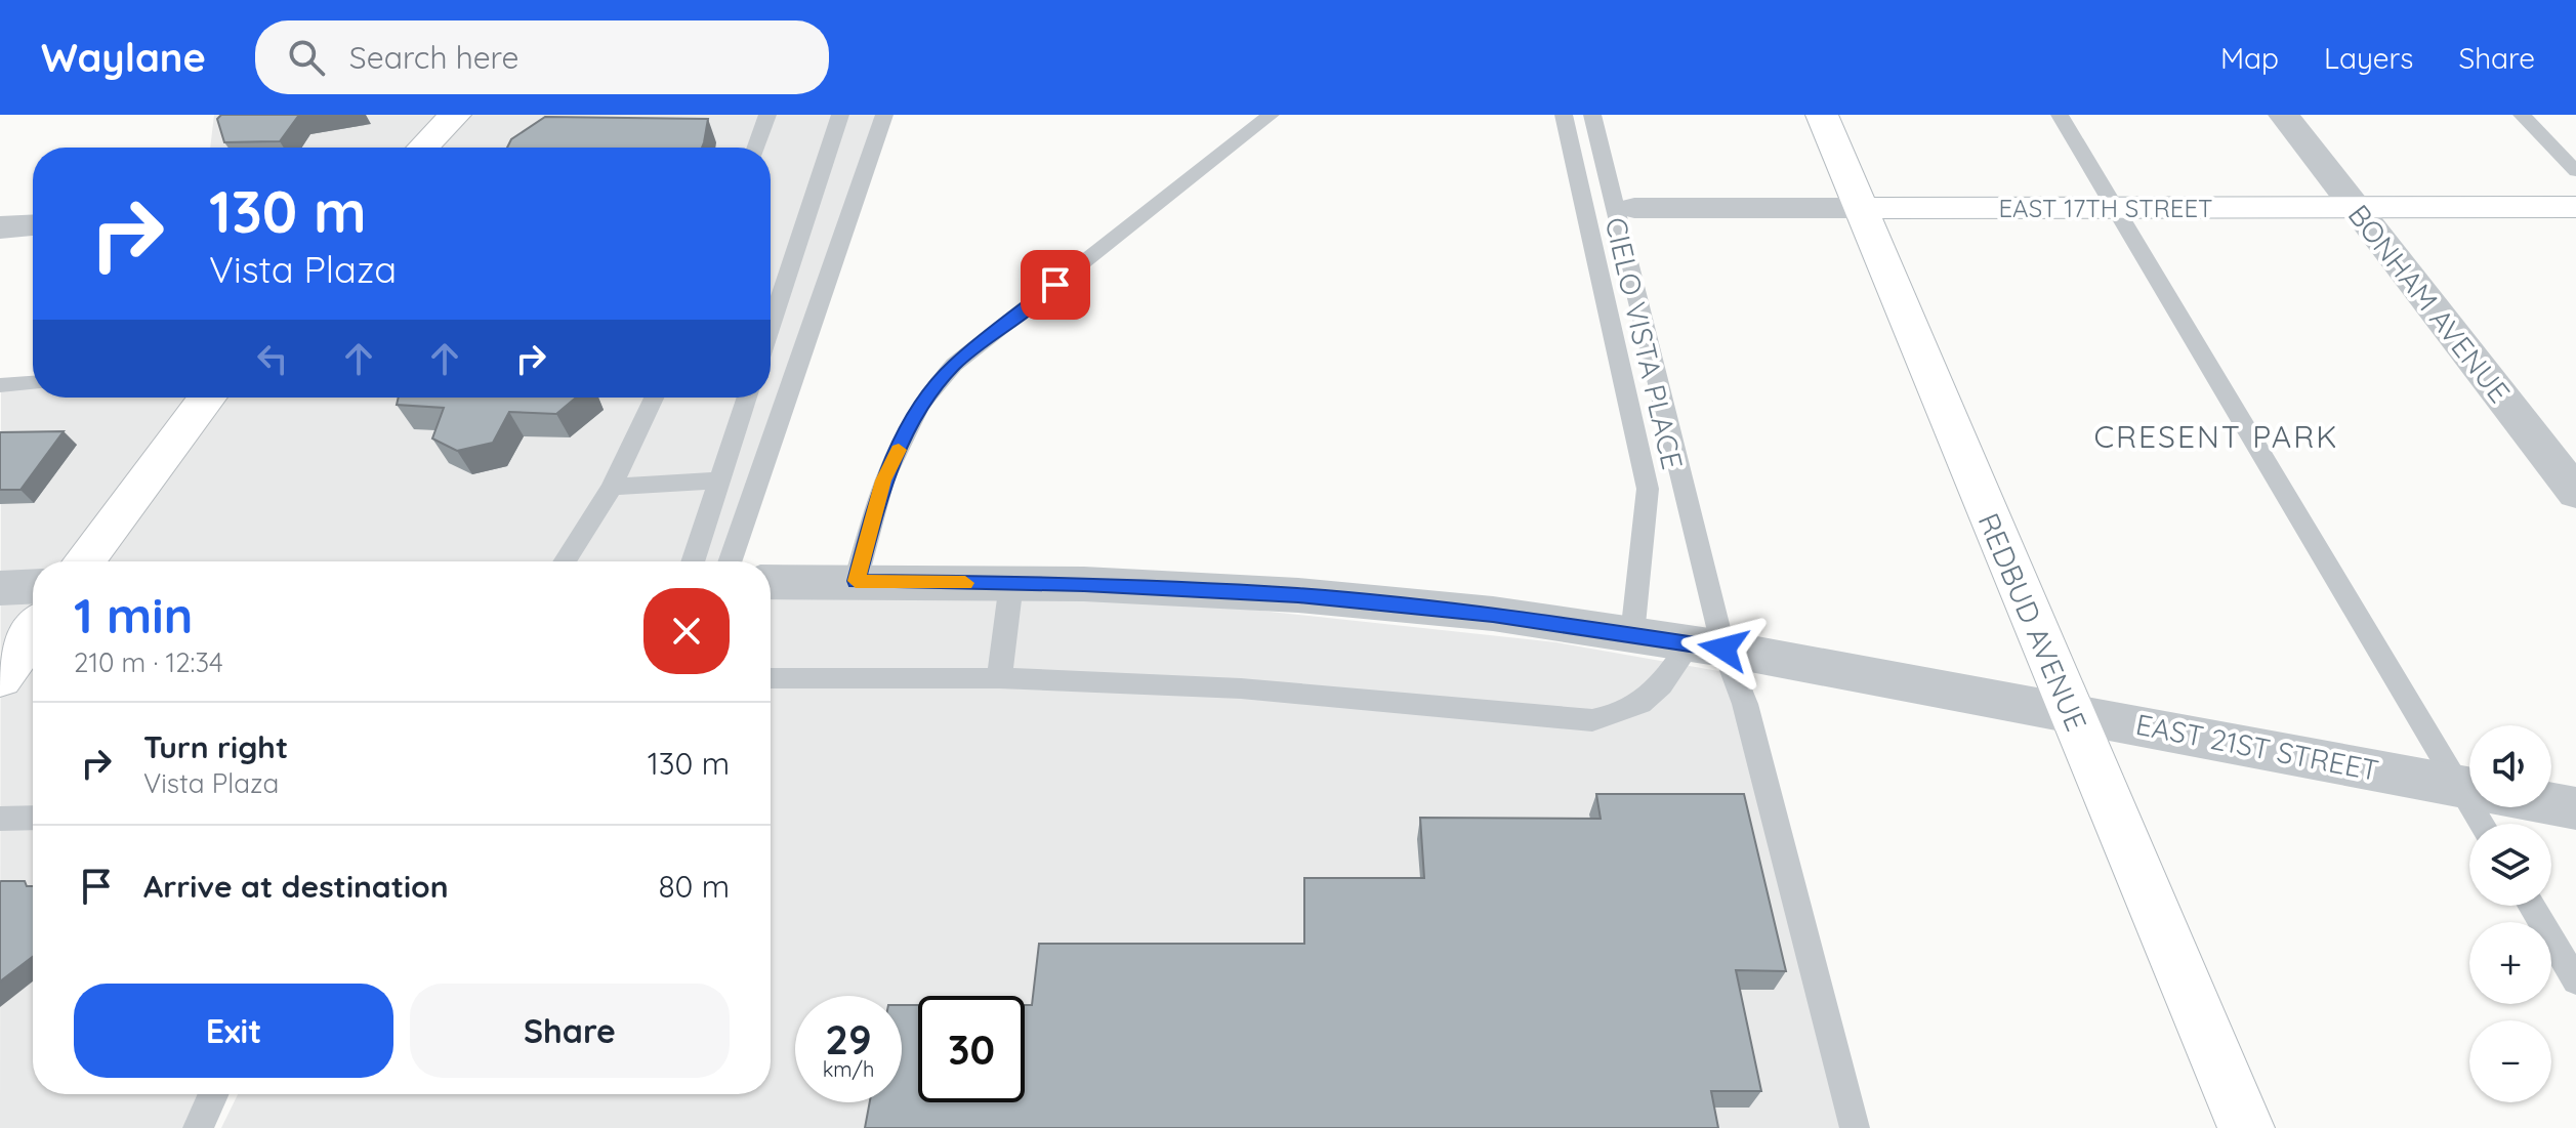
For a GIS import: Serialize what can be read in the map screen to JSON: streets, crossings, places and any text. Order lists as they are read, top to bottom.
{
  "streets": {
    "street": [
      "EAST 17TH STREET",
      "BONHAM AVENUE",
      "REDBUD AVENUE",
      "EAST 21ST STREET"
    ],
    "lane": ["CIELO VISTA PLACE"]
  },
  "crossings": [
    ["EAST 17TH STREET", "BONHAM AVENUE"],
    ["EAST 17TH STREET", "REDBUD AVENUE"],
    ["CIELO VISTA PLACE", "EAST 21ST STREET"],
    ["REDBUD AVENUE", "EAST 21ST STREET"]
  ],
  "districts": ["CRESENT PARK"],
  "page": {
    "header": "Waylane",
    "search": "Search here",
    "nav": ["Map", "Layers", "Share"],
    "turn": ["130 m", "Vista Plaza"],
    "heading": ["1 min", "210 m · 12:34"],
    "list": [
      {
        "name": "Turn right",
        "note": "Vista Plaza",
        "value": "130 m"
      },
      {
        "name": "Arrive at destination",
        "value": "80 m"
      }
    ],
    "map_buttons": ["+", "−"],
    "buttons": ["Exit", "Share"],
    "speed": "29 km/h",
    "limit": "30"
  }
}
